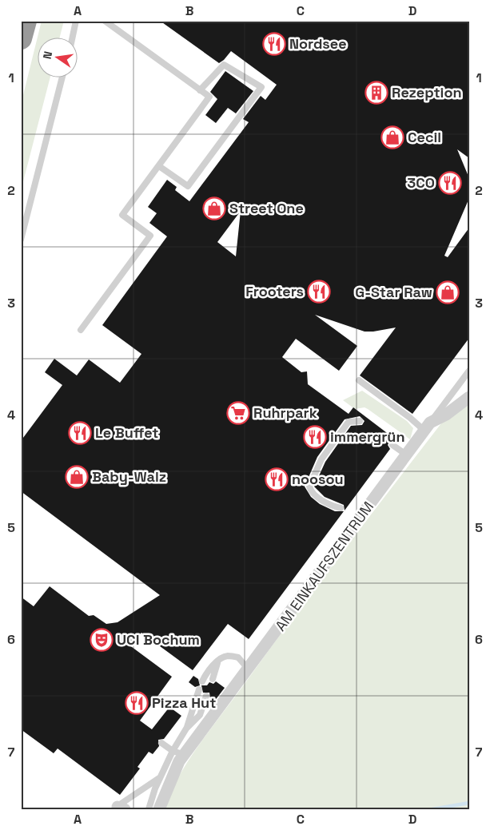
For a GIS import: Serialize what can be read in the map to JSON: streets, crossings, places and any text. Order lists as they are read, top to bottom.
{
  "streets": {
    "street": ["AM EINKAUFSZENTRUM"]
  },
  "places": {
    "restaurant": [
      "Nordsee",
      "3CO",
      "Frooters",
      "Le Buffet",
      "immergrün",
      "noosou",
      "Pizza Hut"
    ],
    "building": ["Rezeption"],
    "shop": [
      "Cecil",
      "Street One",
      "G-Star Raw",
      "Baby-Walz"
    ],
    "supermarket": ["Ruhrpark"],
    "theatre": ["UCI Bochum"]
  },
  "north": "left",
  "grid": {
    "columns": [
      "A",
      "B",
      "C",
      "D"
    ],
    "rows": [
      "1",
      "2",
      "3",
      "4",
      "5",
      "6",
      "7"
    ]
  }
}
